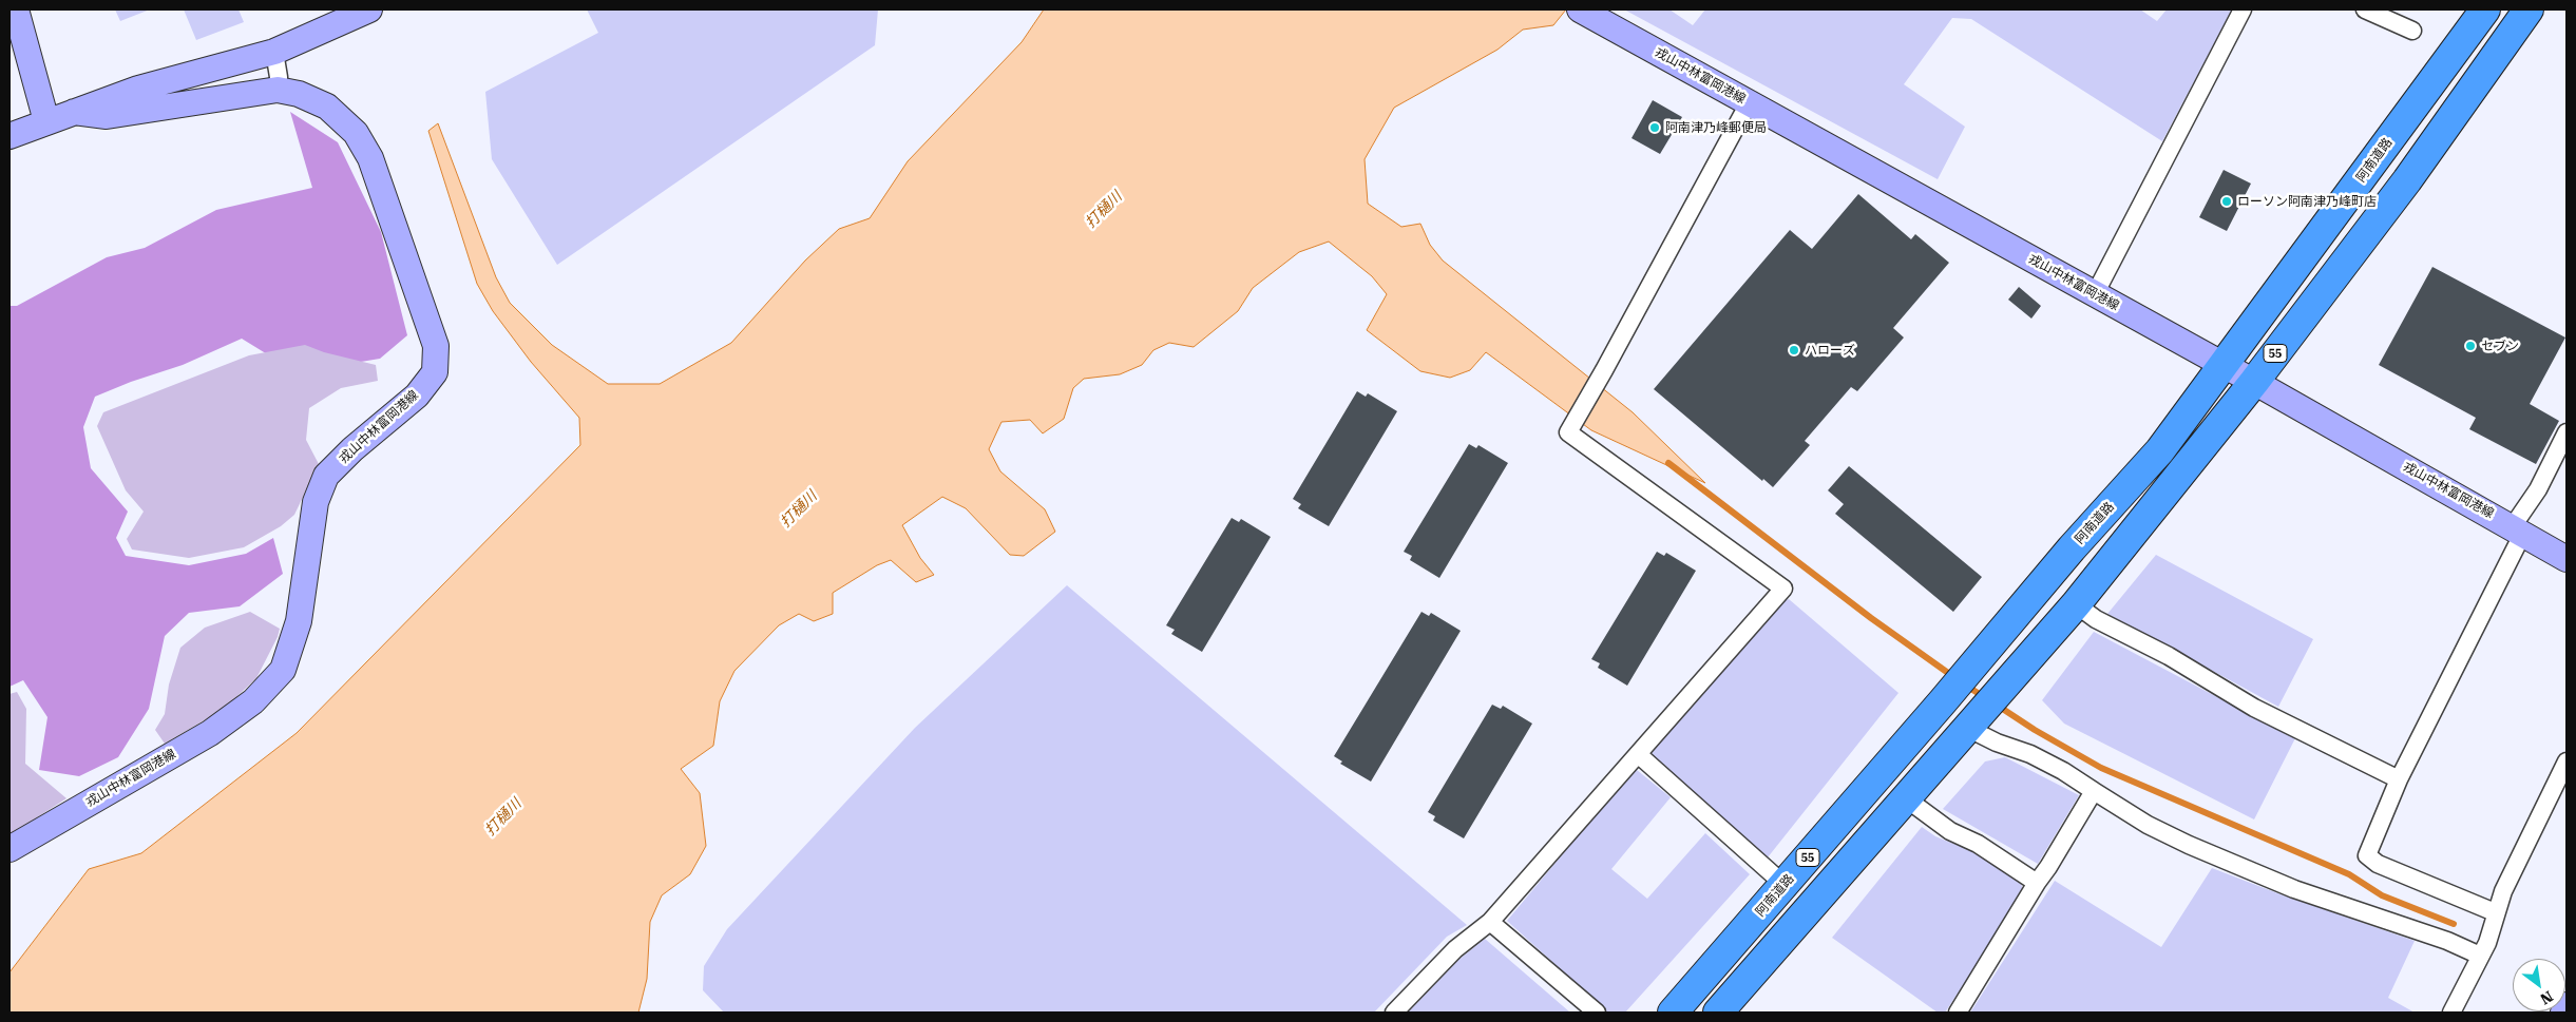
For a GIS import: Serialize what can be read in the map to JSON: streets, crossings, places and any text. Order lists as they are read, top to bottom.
{
  "streets": {
    "highway": ["阿南道路", "55"],
    "main road": ["戎山中林富岡港線"]
  },
  "crossings": [
    ["戎山中林富岡港線", "阿南道路"],
    ["戎山中林富岡港線", "55"]
  ],
  "water": ["打樋川"],
  "places": [
    "阿南津乃峰郵便局",
    "ローソン阿南津乃峰町店",
    "セブン",
    "ハローズ"
  ],
  "north": "bottom right"
}
